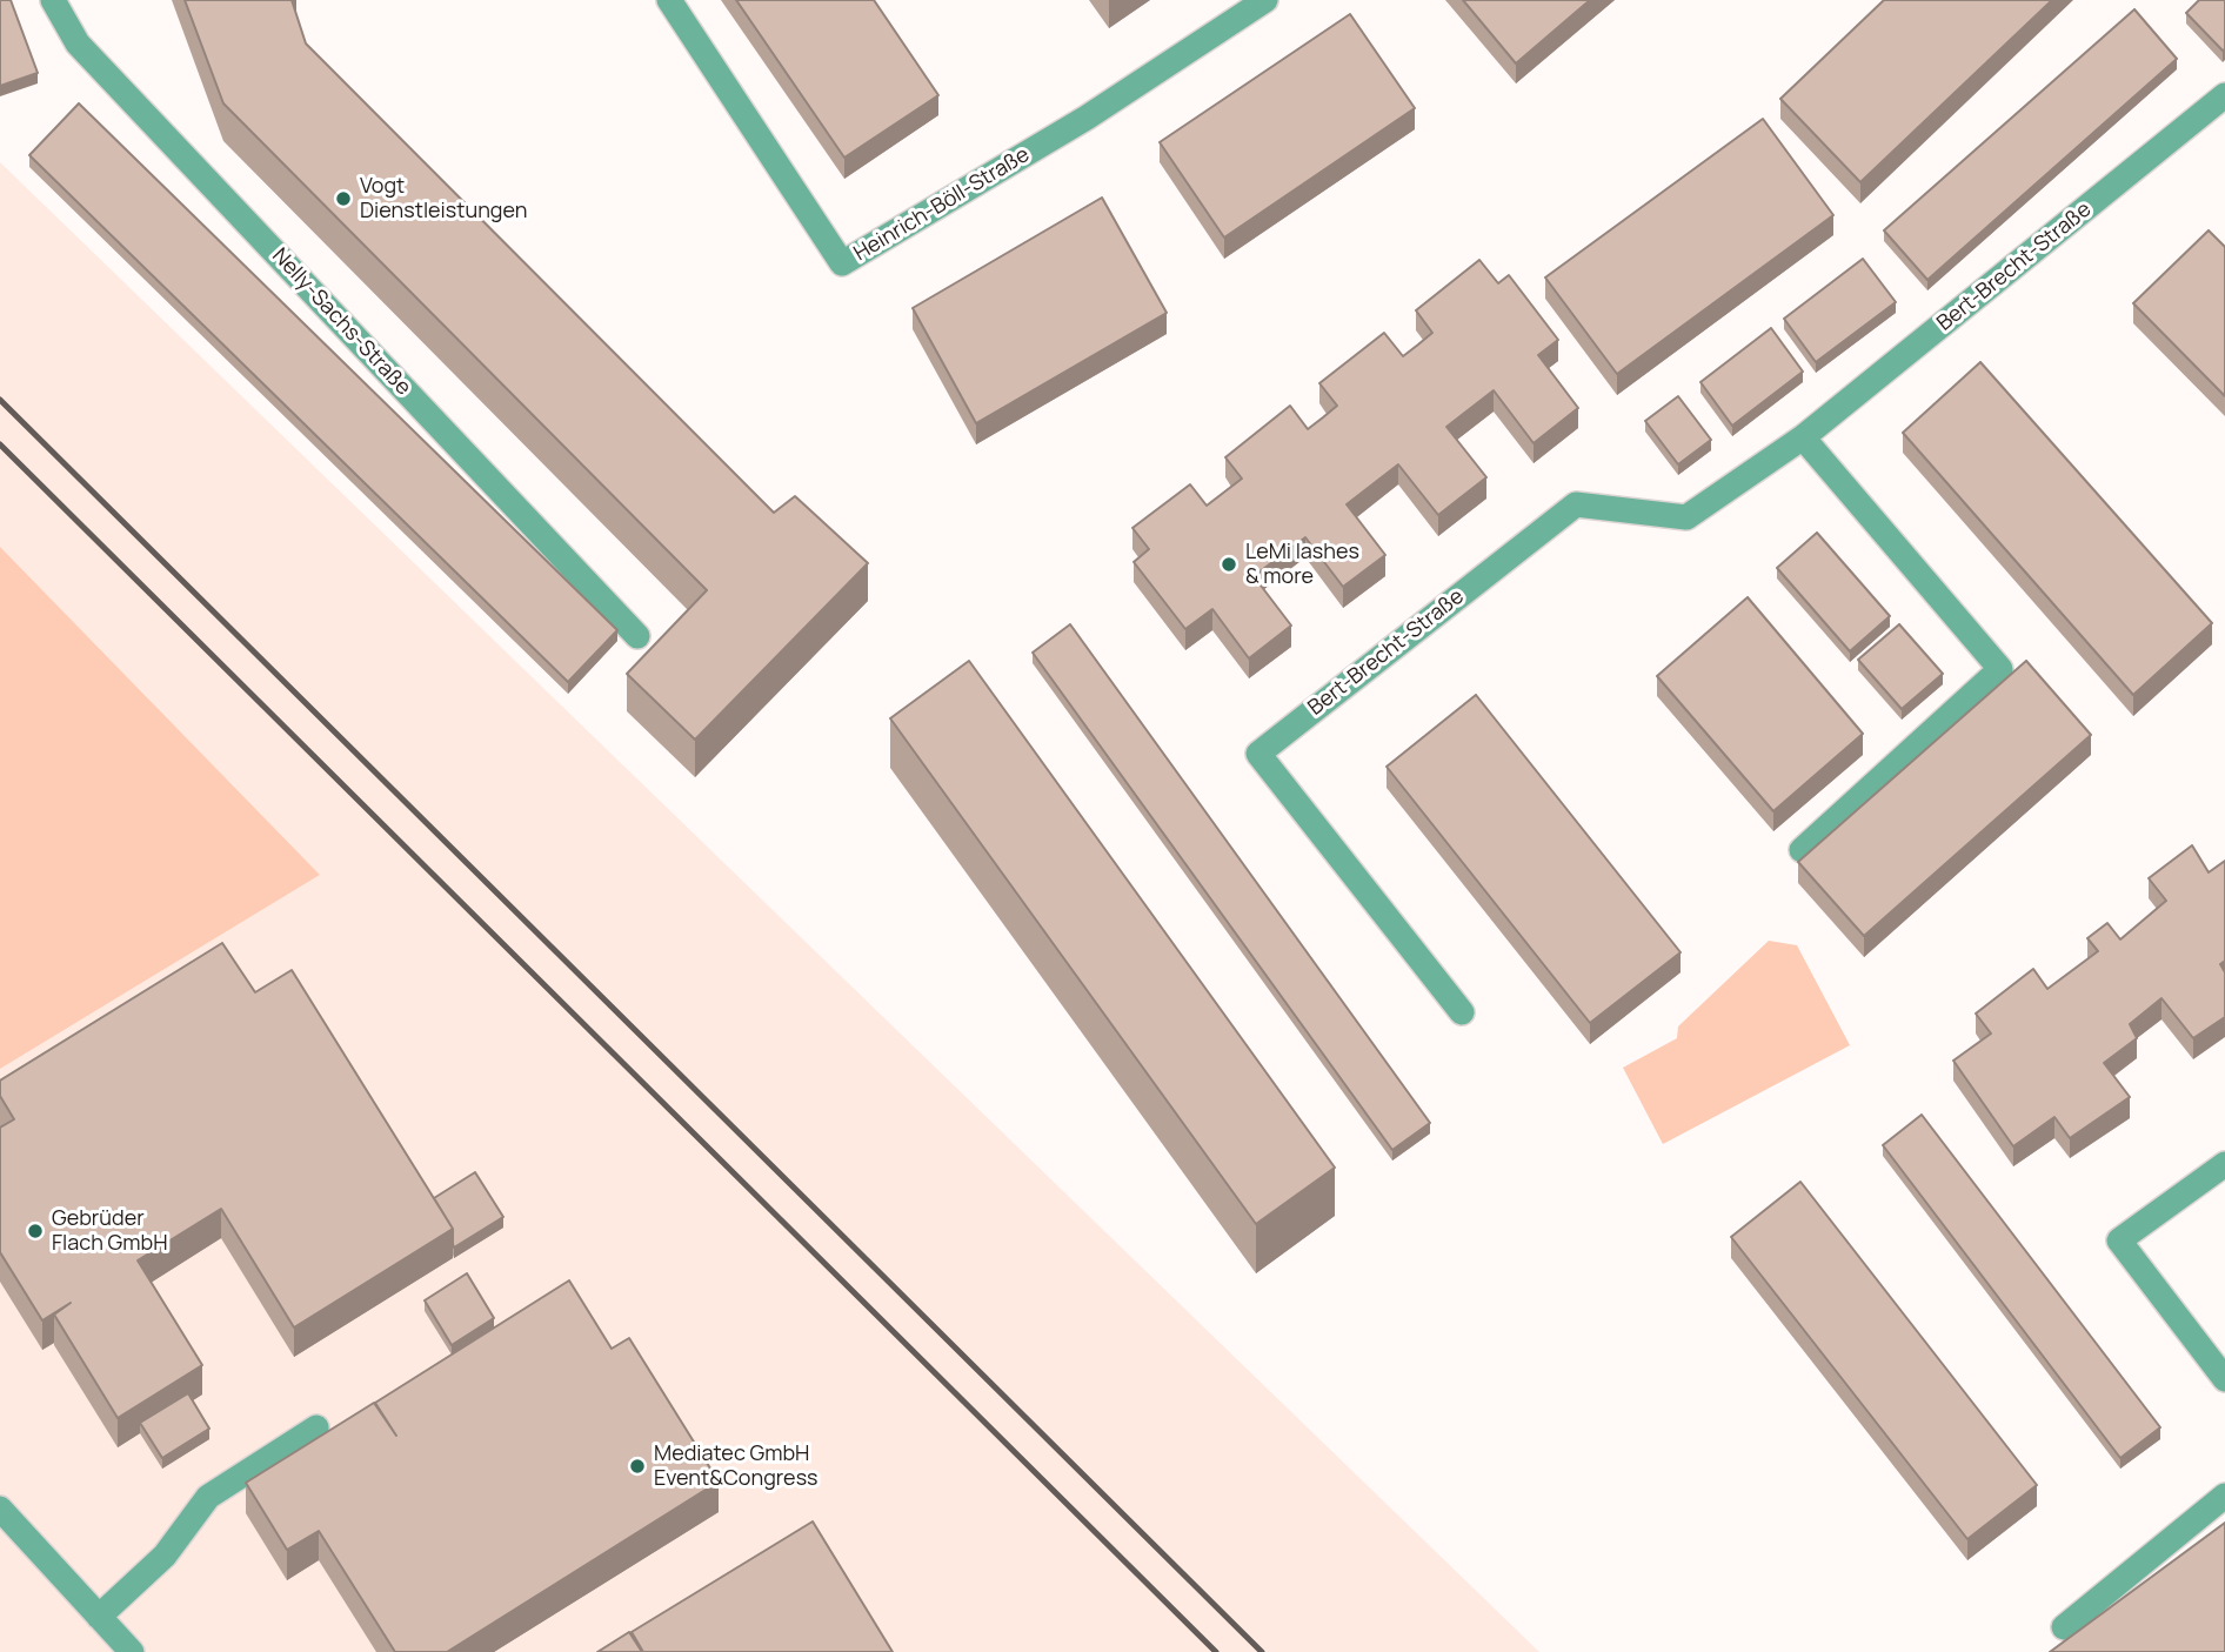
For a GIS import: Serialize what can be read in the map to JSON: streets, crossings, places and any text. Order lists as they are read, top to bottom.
{
  "streets": {
    "street": ["Heinrich-Böll-Straße", "Bert-Brecht-Straße", "Nelly-Sachs-Straße"]
  },
  "places": [
    "Vogt Dienstleistungen",
    "LeMi lashes & more",
    "Gebrüder Flach GmbH",
    "Mediatec GmbH Event&Congress"
  ]
}
